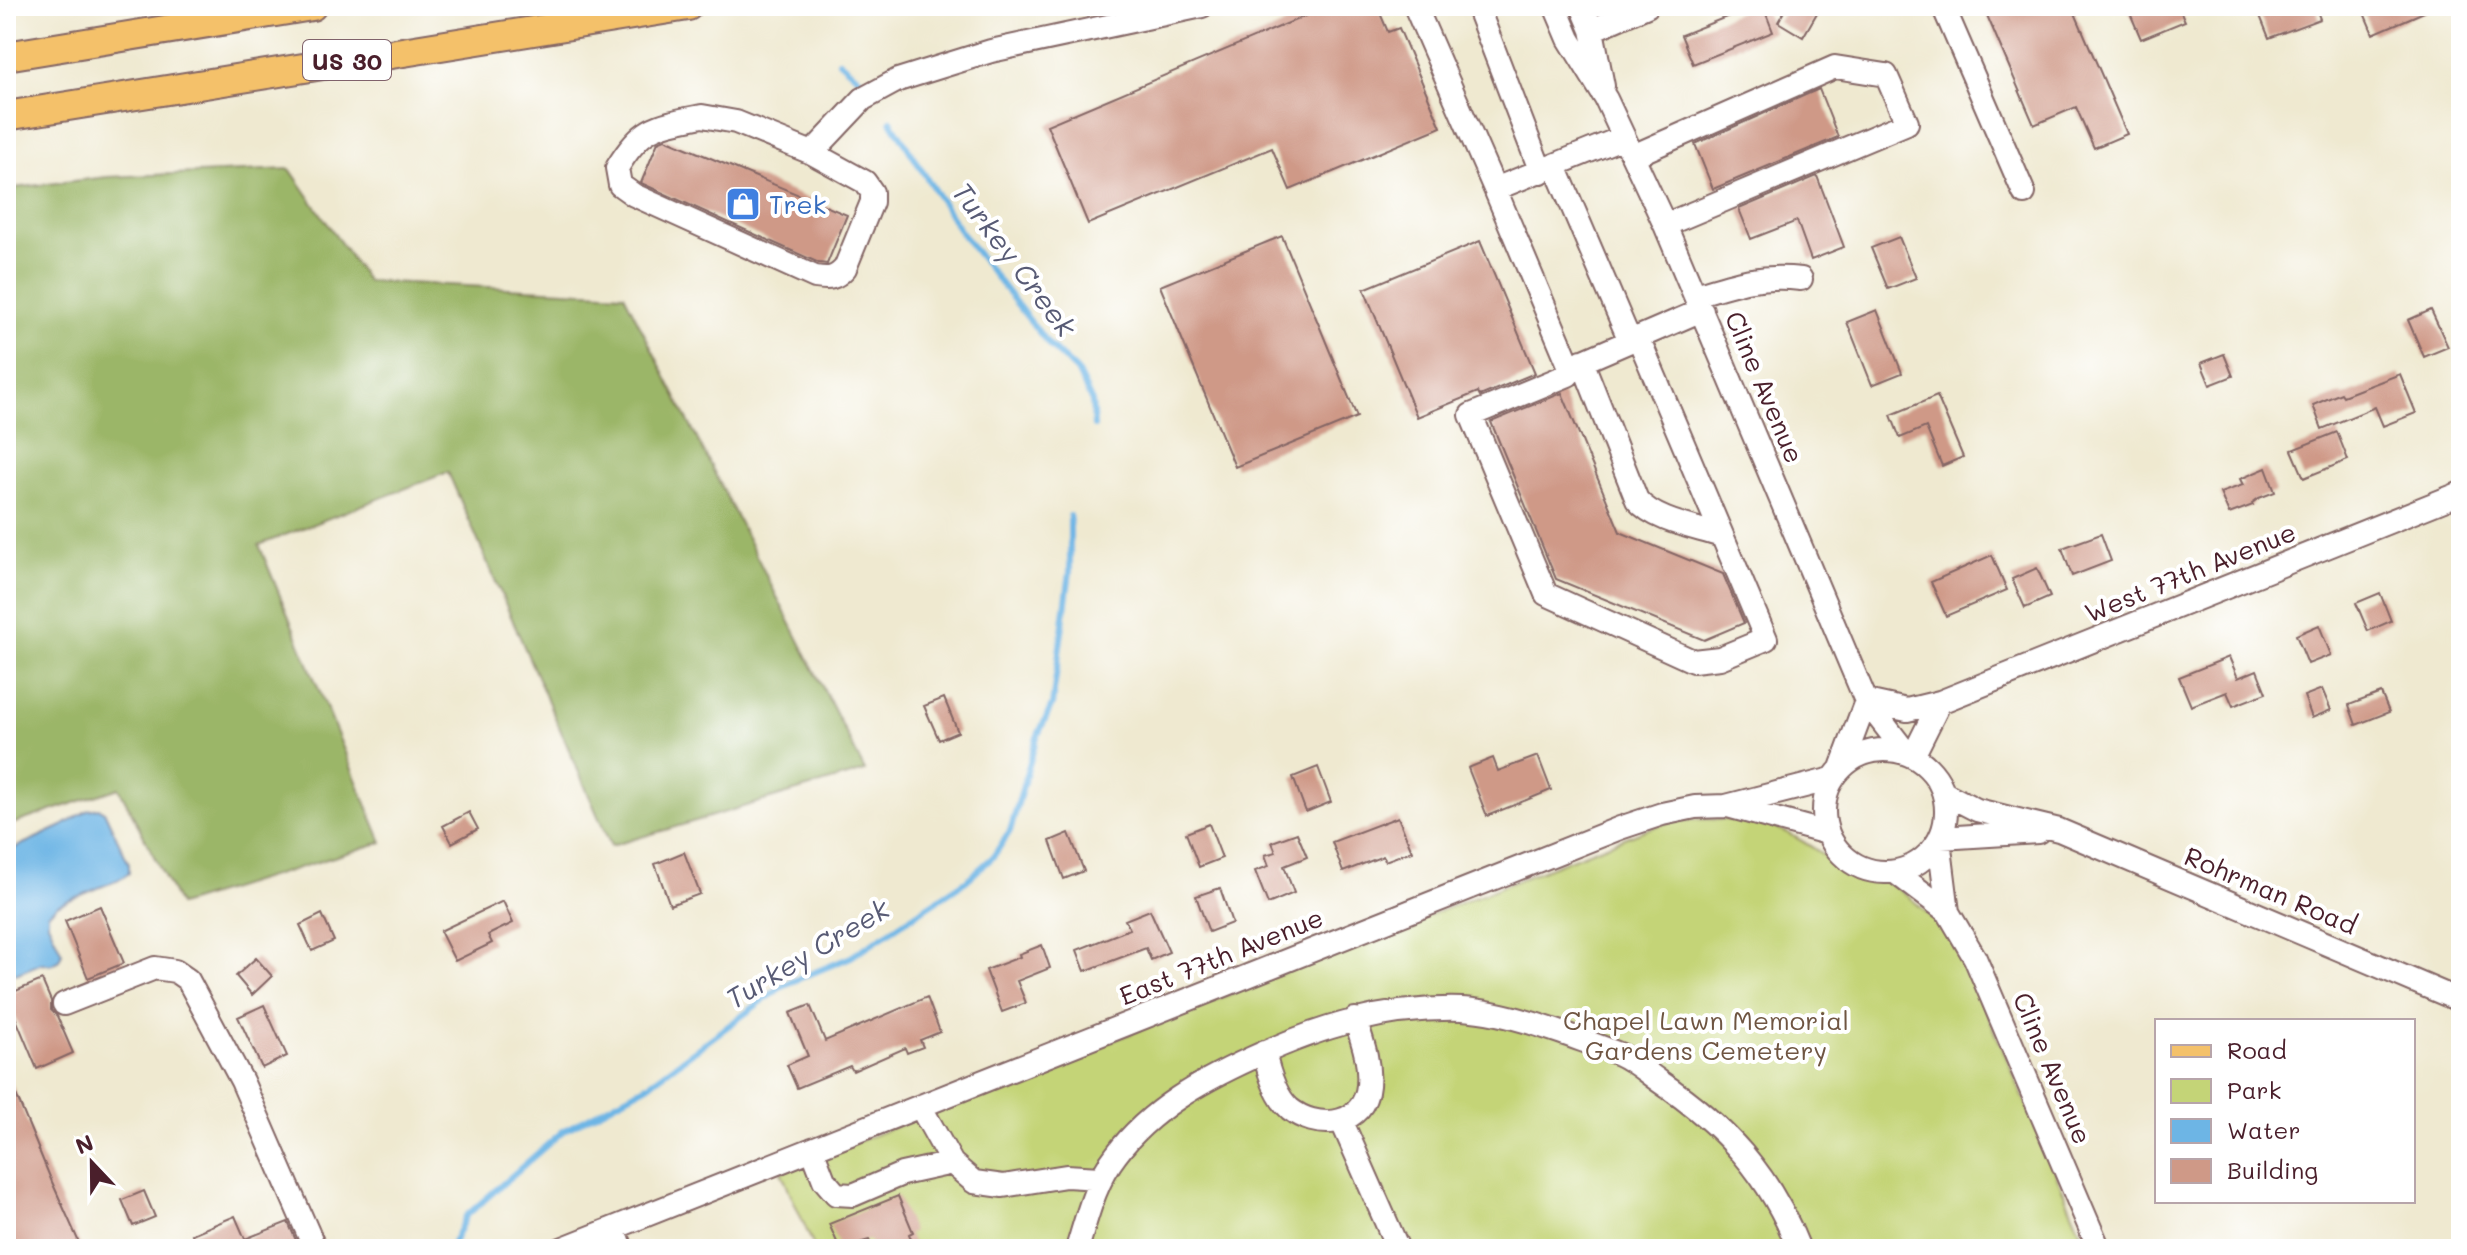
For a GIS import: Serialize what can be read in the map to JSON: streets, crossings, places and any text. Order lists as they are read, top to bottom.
{
  "streets": {
    "main road": ["US 30"],
    "street": [
      "Cline Avenue",
      "West 77th Avenue",
      "Rohrman Road",
      "East 77th Avenue"
    ]
  },
  "crossings": [
    ["Cline Avenue", "West 77th Avenue"],
    ["Cline Avenue", "Rohrman Road"],
    ["Cline Avenue", "East 77th Avenue"],
    ["Rohrman Road", "East 77th Avenue"]
  ],
  "water": ["Turkey Creek"],
  "parks": ["Chapel Lawn Memorial Gardens Cemetery"],
  "places": {
    "shop": ["Trek"]
  },
  "legend": [
    "Road",
    "Park",
    "Water",
    "Building"
  ],
  "north": "top"
}
